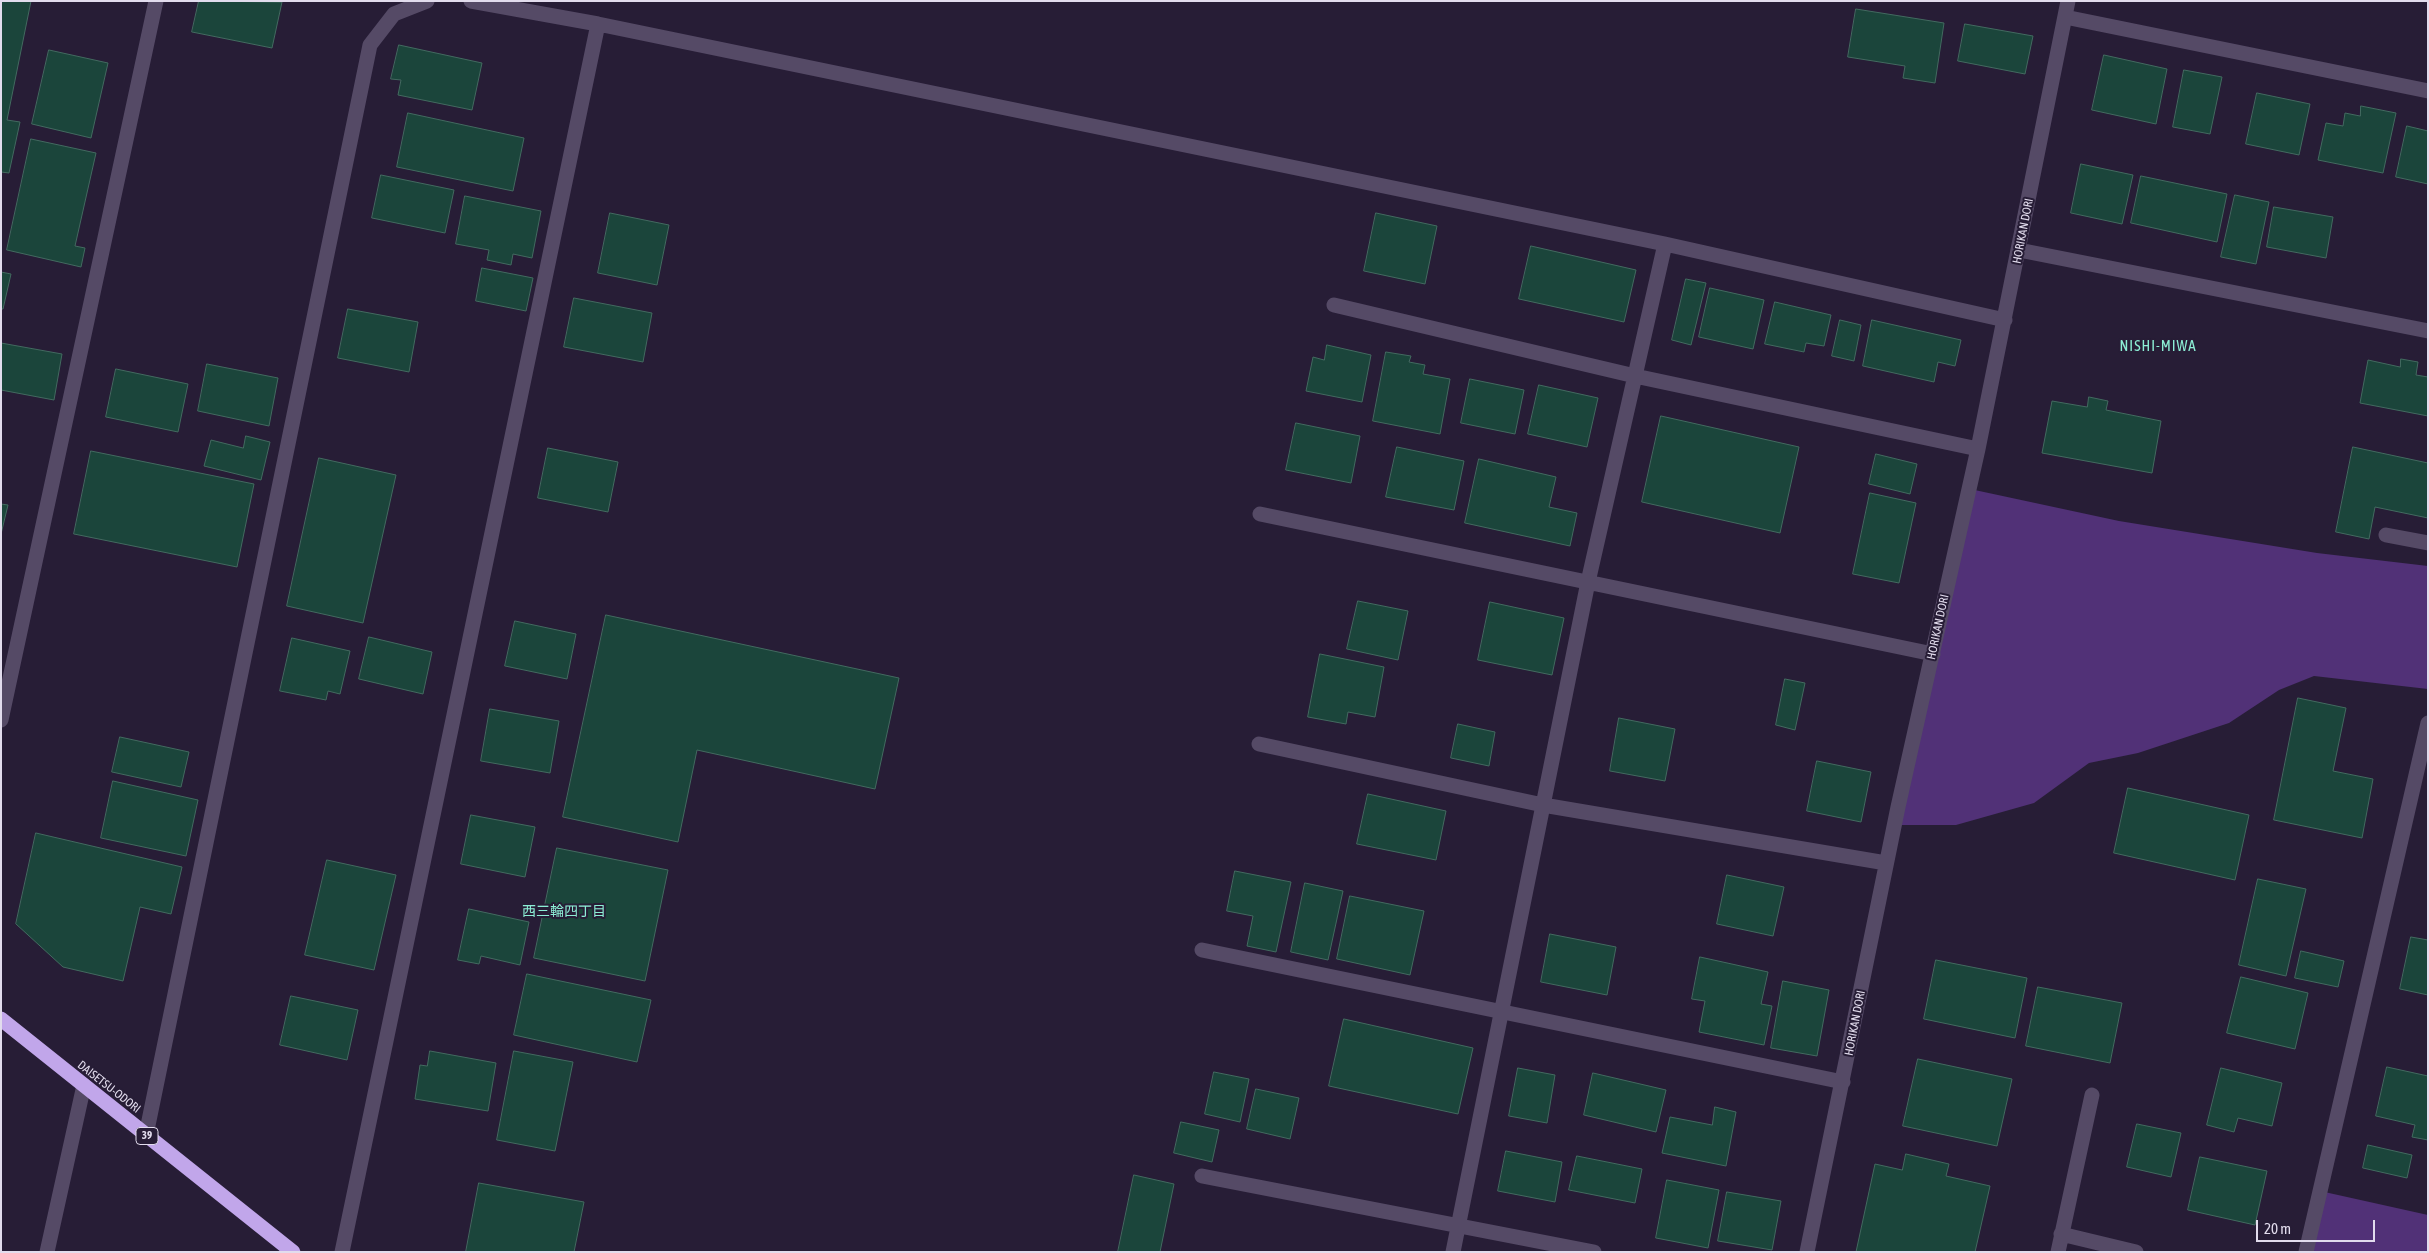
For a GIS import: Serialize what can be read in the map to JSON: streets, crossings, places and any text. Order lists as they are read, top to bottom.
{
  "streets": {
    "highway": ["DAISETSU-ODORI", "39"],
    "street": ["HORIKAN DORI"]
  },
  "districts": ["NISHI-MIWA", "西三輪四丁目"],
  "scale_bar": "20 m"
}
